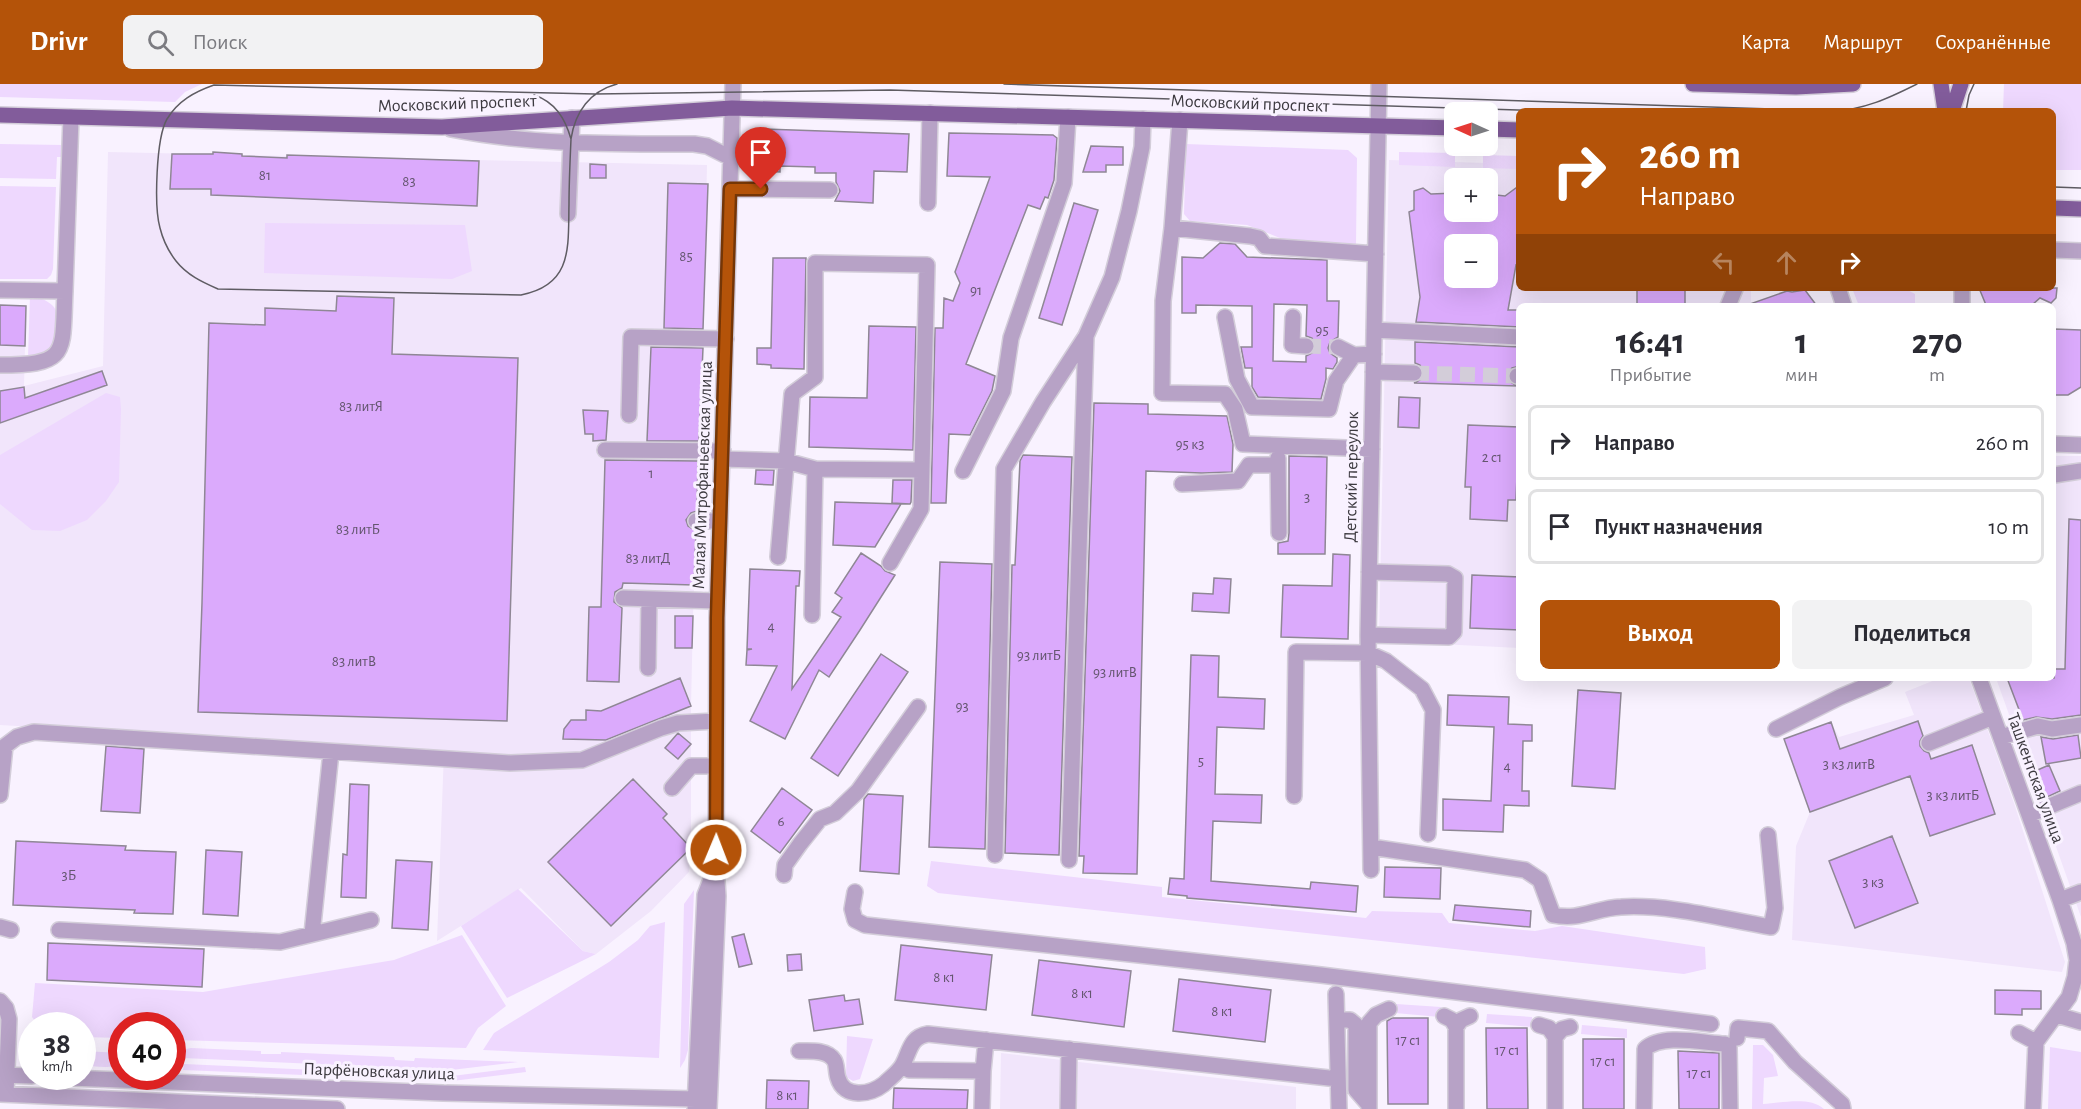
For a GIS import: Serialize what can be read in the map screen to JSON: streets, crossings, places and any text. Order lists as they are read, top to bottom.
{
  "streets": {
    "main road": ["Московский проспект"],
    "street": [
      "Малая Митрофаньевская улица",
      "Детский переулок",
      "Ташкентская улица",
      "Парфёновская улица"
    ]
  },
  "crossings": [
    ["Московский проспект", "Малая Митрофаньевская улица"],
    ["Московский проспект", "Детский переулок"],
    ["Малая Митрофаньевская улица", "Парфёновская улица"]
  ],
  "house_numbers": [
    "81",
    "83",
    "85",
    "91",
    "95",
    "83 литЯ",
    "95 к3",
    "2 с1",
    "1",
    "3",
    "83 литБ",
    "83 литД",
    "4",
    "93 литБ",
    "83 литВ",
    "93 литВ",
    "93",
    "5",
    "3 к3 литВ",
    "4",
    "3 к3 литБ",
    "6",
    "3Б",
    "3 к3",
    "8 к1",
    "8 к1",
    "8 к1",
    "17 с1",
    "17 с1",
    "17 с1",
    "17 с1",
    "8 к1"
  ],
  "north": "left",
  "page": {
    "header": "Drivr",
    "search": "Поиск",
    "nav": ["Карта", "Маршрут", "Сохранённые"],
    "map_buttons": ["+", "−"],
    "turn": ["260 m", "Направо"],
    "eta": [
      "16:41",
      "Прибытие",
      "1",
      "мин",
      "270",
      "m"
    ],
    "list": [
      {
        "name": "Направо",
        "value": "260 m"
      },
      {
        "name": "Пункт назначения",
        "value": "10 m"
      }
    ],
    "buttons": ["Выход", "Поделиться"],
    "speed": "38 km/h",
    "limit": "40"
  }
}
